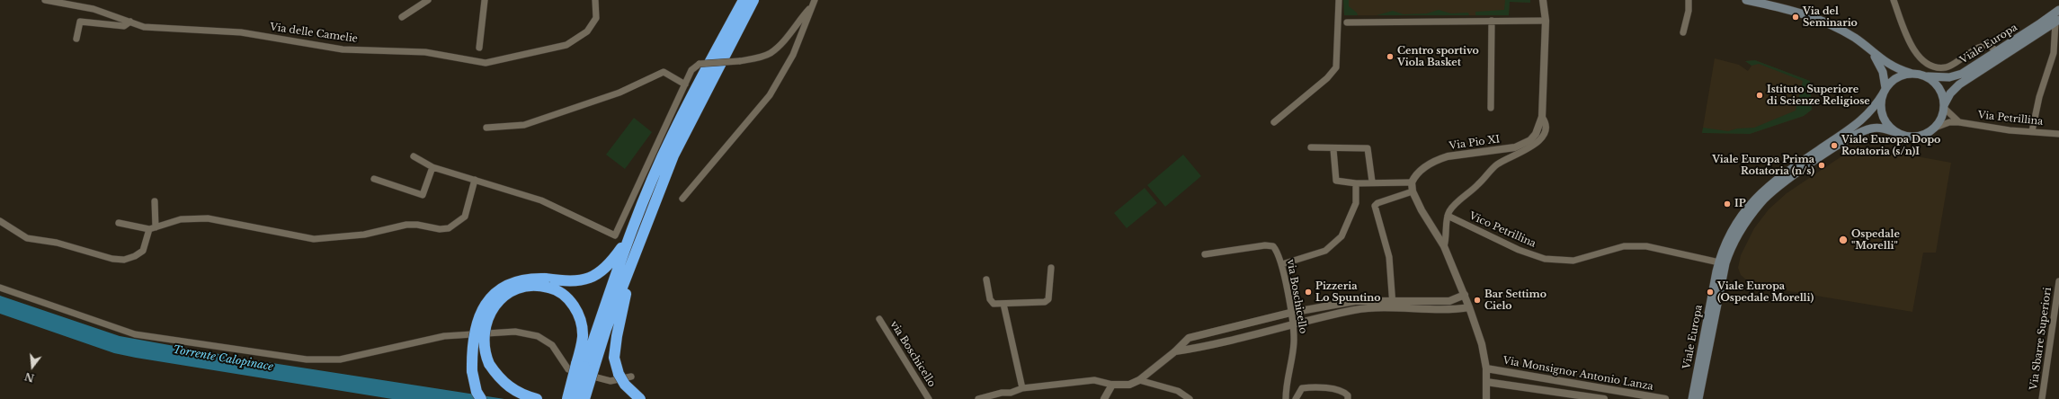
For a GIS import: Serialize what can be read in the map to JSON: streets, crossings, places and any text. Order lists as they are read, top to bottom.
{
  "streets": {
    "main road": ["Viale Europa"],
    "street": [
      "Via delle Camelie",
      "Via Petrillina",
      "Via Pio XI",
      "Vico Petrillina",
      "via Boschicello",
      "Via Sbarre Superiori",
      "Via Monsignor Antonio Lanza"
    ]
  },
  "crossings": [
    ["Viale Europa", "Via Petrillina"],
    ["Viale Europa", "Vico Petrillina"]
  ],
  "water": ["Torrente Calopinace"],
  "places": [
    "Via del Seminario",
    "Centro sportivo Viola Basket",
    "Istituto Superiore di Scienze Religiose",
    "Viale Europa Dopo Rotatoria (s/n)I",
    "Viale Europa Prima Rotatoria (n/s)",
    "IP",
    "Ospedale \"Morelli\"",
    "Pizzeria Lo Spuntino",
    "Viale Europa (Ospedale Morelli)",
    "Bar Settimo Cielo"
  ],
  "north": "bottom"
}
